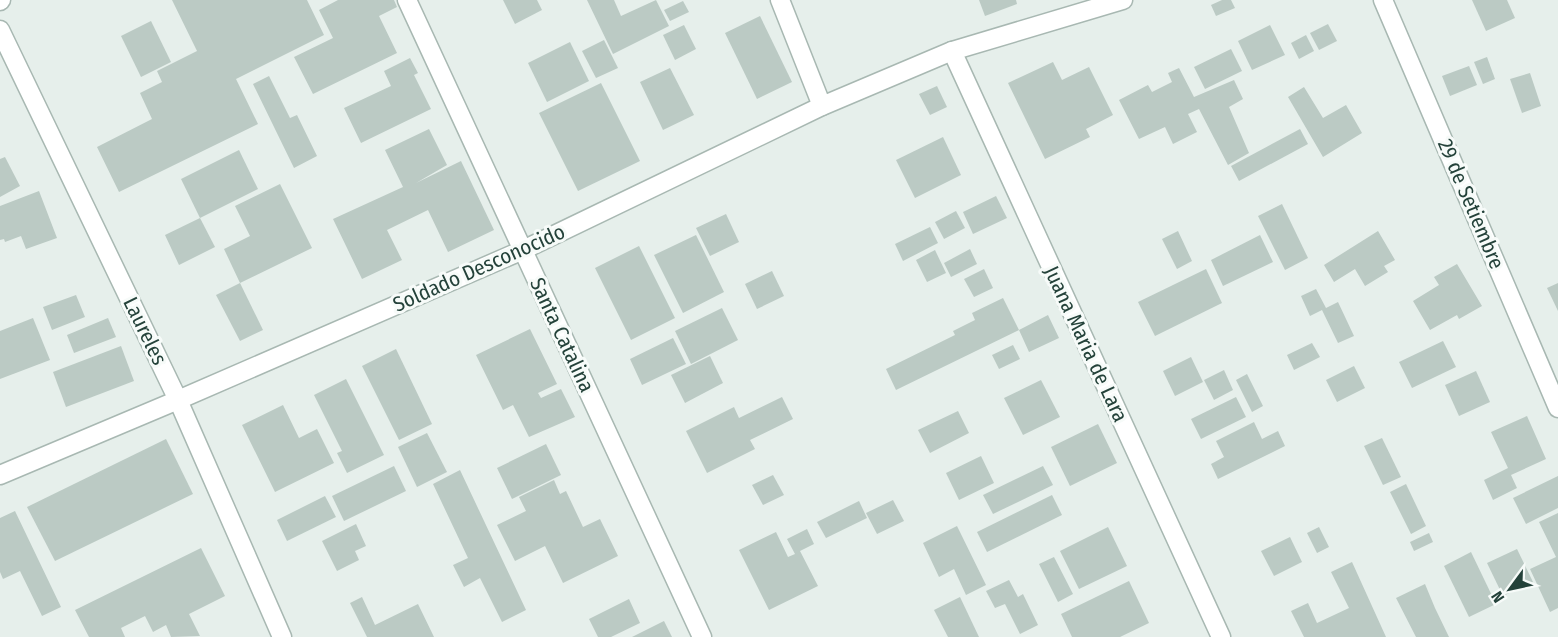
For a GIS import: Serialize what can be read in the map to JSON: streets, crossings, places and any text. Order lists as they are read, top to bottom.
{
  "streets": {
    "street": [
      "29 de Setiembre",
      "Soldado Desconocido",
      "Laureles",
      "Santa Catalina",
      "Juana Maria de Lara"
    ]
  },
  "crossings": [
    ["Soldado Desconocido", "Laureles"],
    ["Soldado Desconocido", "Santa Catalina"],
    ["Soldado Desconocido", "Juana Maria de Lara"]
  ],
  "north": "bottom left"
}
